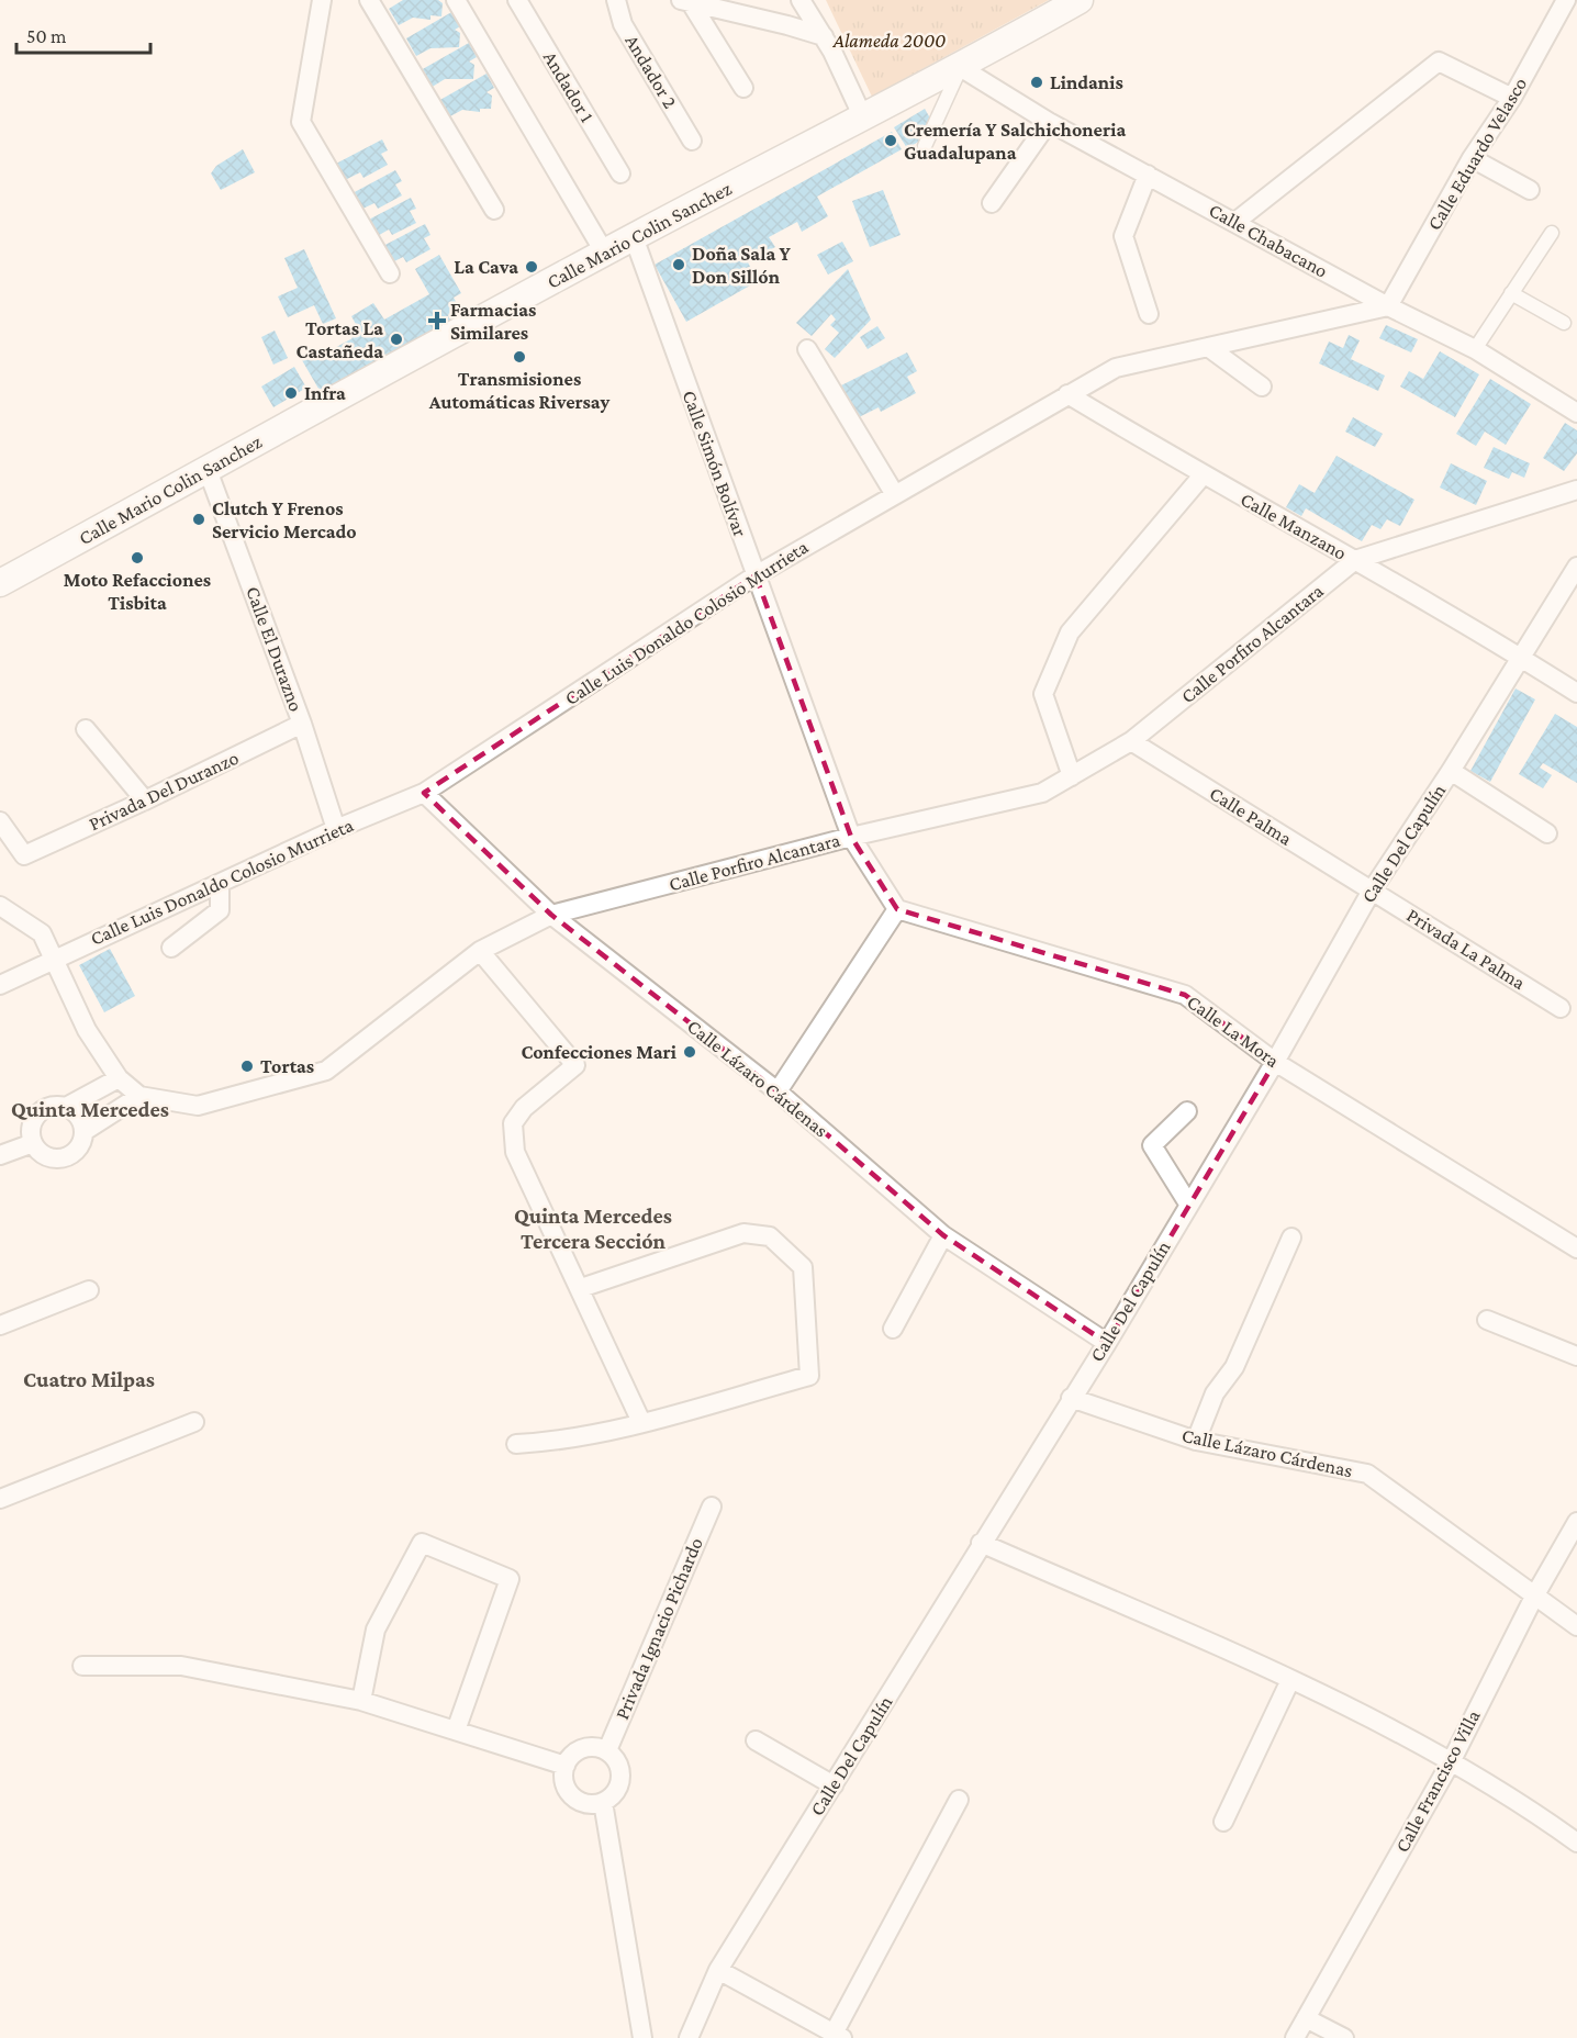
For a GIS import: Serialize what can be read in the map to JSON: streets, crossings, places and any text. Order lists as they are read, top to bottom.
{
  "streets": {
    "main road": ["Calle Mario Colin Sanchez"],
    "street": [
      "Andador 2",
      "Andador 1",
      "Calle Eduardo Velasco",
      "Calle Chabacano",
      "Calle Simón Bolívar",
      "Calle Manzano",
      "Calle Luis Donaldo Colosio Murrieta",
      "Calle Porfiro Alcantara",
      "Calle El Durazno",
      "Privada Del Duranzo",
      "Calle Palma",
      "Calle Del Capulín",
      "Privada La Palma",
      "Calle La Mora",
      "Calle Lázaro Cárdenas",
      "Privada Ignacio Pichardo",
      "Calle Francisco Villa"
    ]
  },
  "crossings": [
    ["Calle Eduardo Velasco", "Calle Chabacano"],
    ["Calle Eduardo Velasco", "Calle Luis Donaldo Colosio Murrieta"],
    ["Calle Mario Colin Sanchez", "Calle Chabacano"],
    ["Calle Mario Colin Sanchez", "Calle Simón Bolívar"],
    ["Calle Mario Colin Sanchez", "Calle El Durazno"],
    ["Calle Chabacano", "Calle Luis Donaldo Colosio Murrieta"],
    ["Calle Simón Bolívar", "Calle Luis Donaldo Colosio Murrieta"],
    ["Calle Simón Bolívar", "Calle Porfiro Alcantara"],
    ["Calle Manzano", "Calle Luis Donaldo Colosio Murrieta"],
    ["Calle Manzano", "Calle Porfiro Alcantara"],
    ["Calle Manzano", "Calle Del Capulín"],
    ["Calle Luis Donaldo Colosio Murrieta", "Calle El Durazno"],
    ["Calle Luis Donaldo Colosio Murrieta", "Calle Lázaro Cárdenas"],
    ["Calle Porfiro Alcantara", "Calle Palma"],
    ["Calle Porfiro Alcantara", "Calle Lázaro Cárdenas"],
    ["Calle El Durazno", "Privada Del Duranzo"],
    ["Calle Palma", "Calle Del Capulín"],
    ["Calle Palma", "Privada La Palma"],
    ["Calle Del Capulín", "Privada La Palma"],
    ["Calle Del Capulín", "Calle La Mora"],
    ["Calle Del Capulín", "Calle Lázaro Cárdenas"],
    ["Calle Lázaro Cárdenas", "Calle Francisco Villa"]
  ],
  "districts": ["Quinta Mercedes", "Quinta Mercedes Tercera Sección", "Cuatro Milpas"],
  "parks": ["Alameda 2000"],
  "places": {
    "other": [
      "Lindanis",
      "Cremería Y Salchichoneria Guadalupana",
      "Doña Sala Y Don Sillón",
      "La Cava",
      "Tortas La Castañeda",
      "Transmisiones Automáticas Riversay",
      "Infra",
      "Clutch Y Frenos Servicio Mercado",
      "Moto Refacciones Tisbita",
      "Confecciones Mari",
      "Tortas"
    ],
    "health": ["Farmacias Similares"]
  },
  "scale_bar": "50 m"
}
